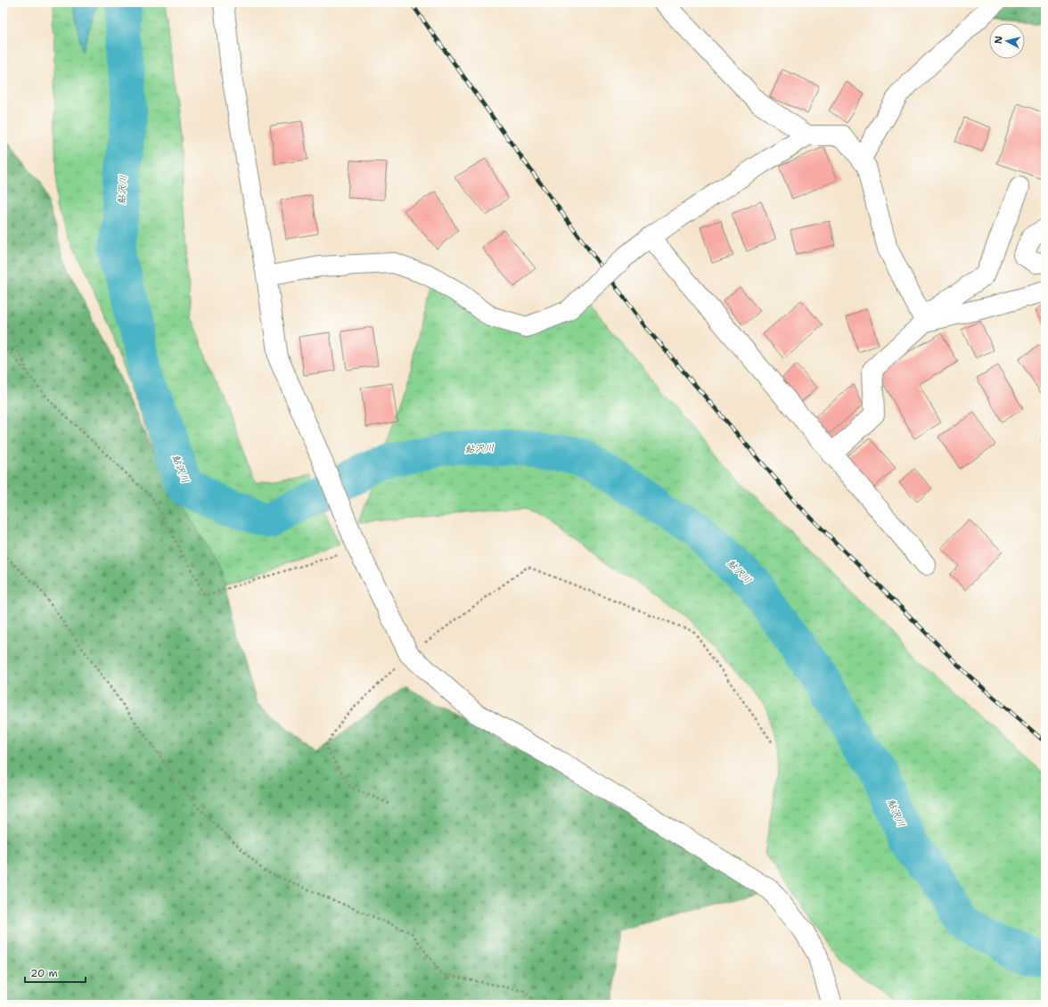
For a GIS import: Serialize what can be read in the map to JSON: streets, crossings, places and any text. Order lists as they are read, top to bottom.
{
  "water": ["鮎沢川"],
  "scale_bar": "20 m",
  "north": "left"
}
